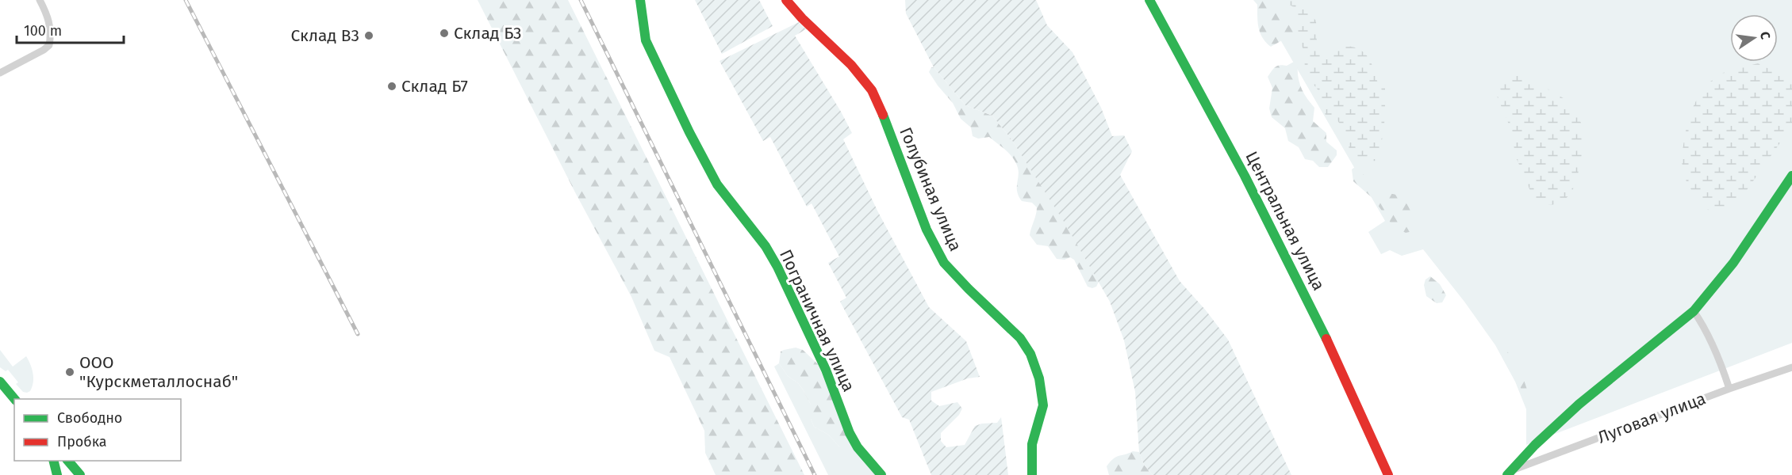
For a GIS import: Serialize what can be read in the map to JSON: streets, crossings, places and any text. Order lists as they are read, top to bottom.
{
  "streets": {
    "street": [
      "Голубиная улица",
      "Центральная улица",
      "Пограничная улица",
      "Луговая улица"
    ]
  },
  "places": [
    "Склад Б3",
    "Склад В3",
    "Склад Б7",
    "ООО \"Курскметаллоснаб\""
  ],
  "legend": ["Свободно", "Пробка"],
  "scale_bar": "100 m",
  "north": "right"
}
